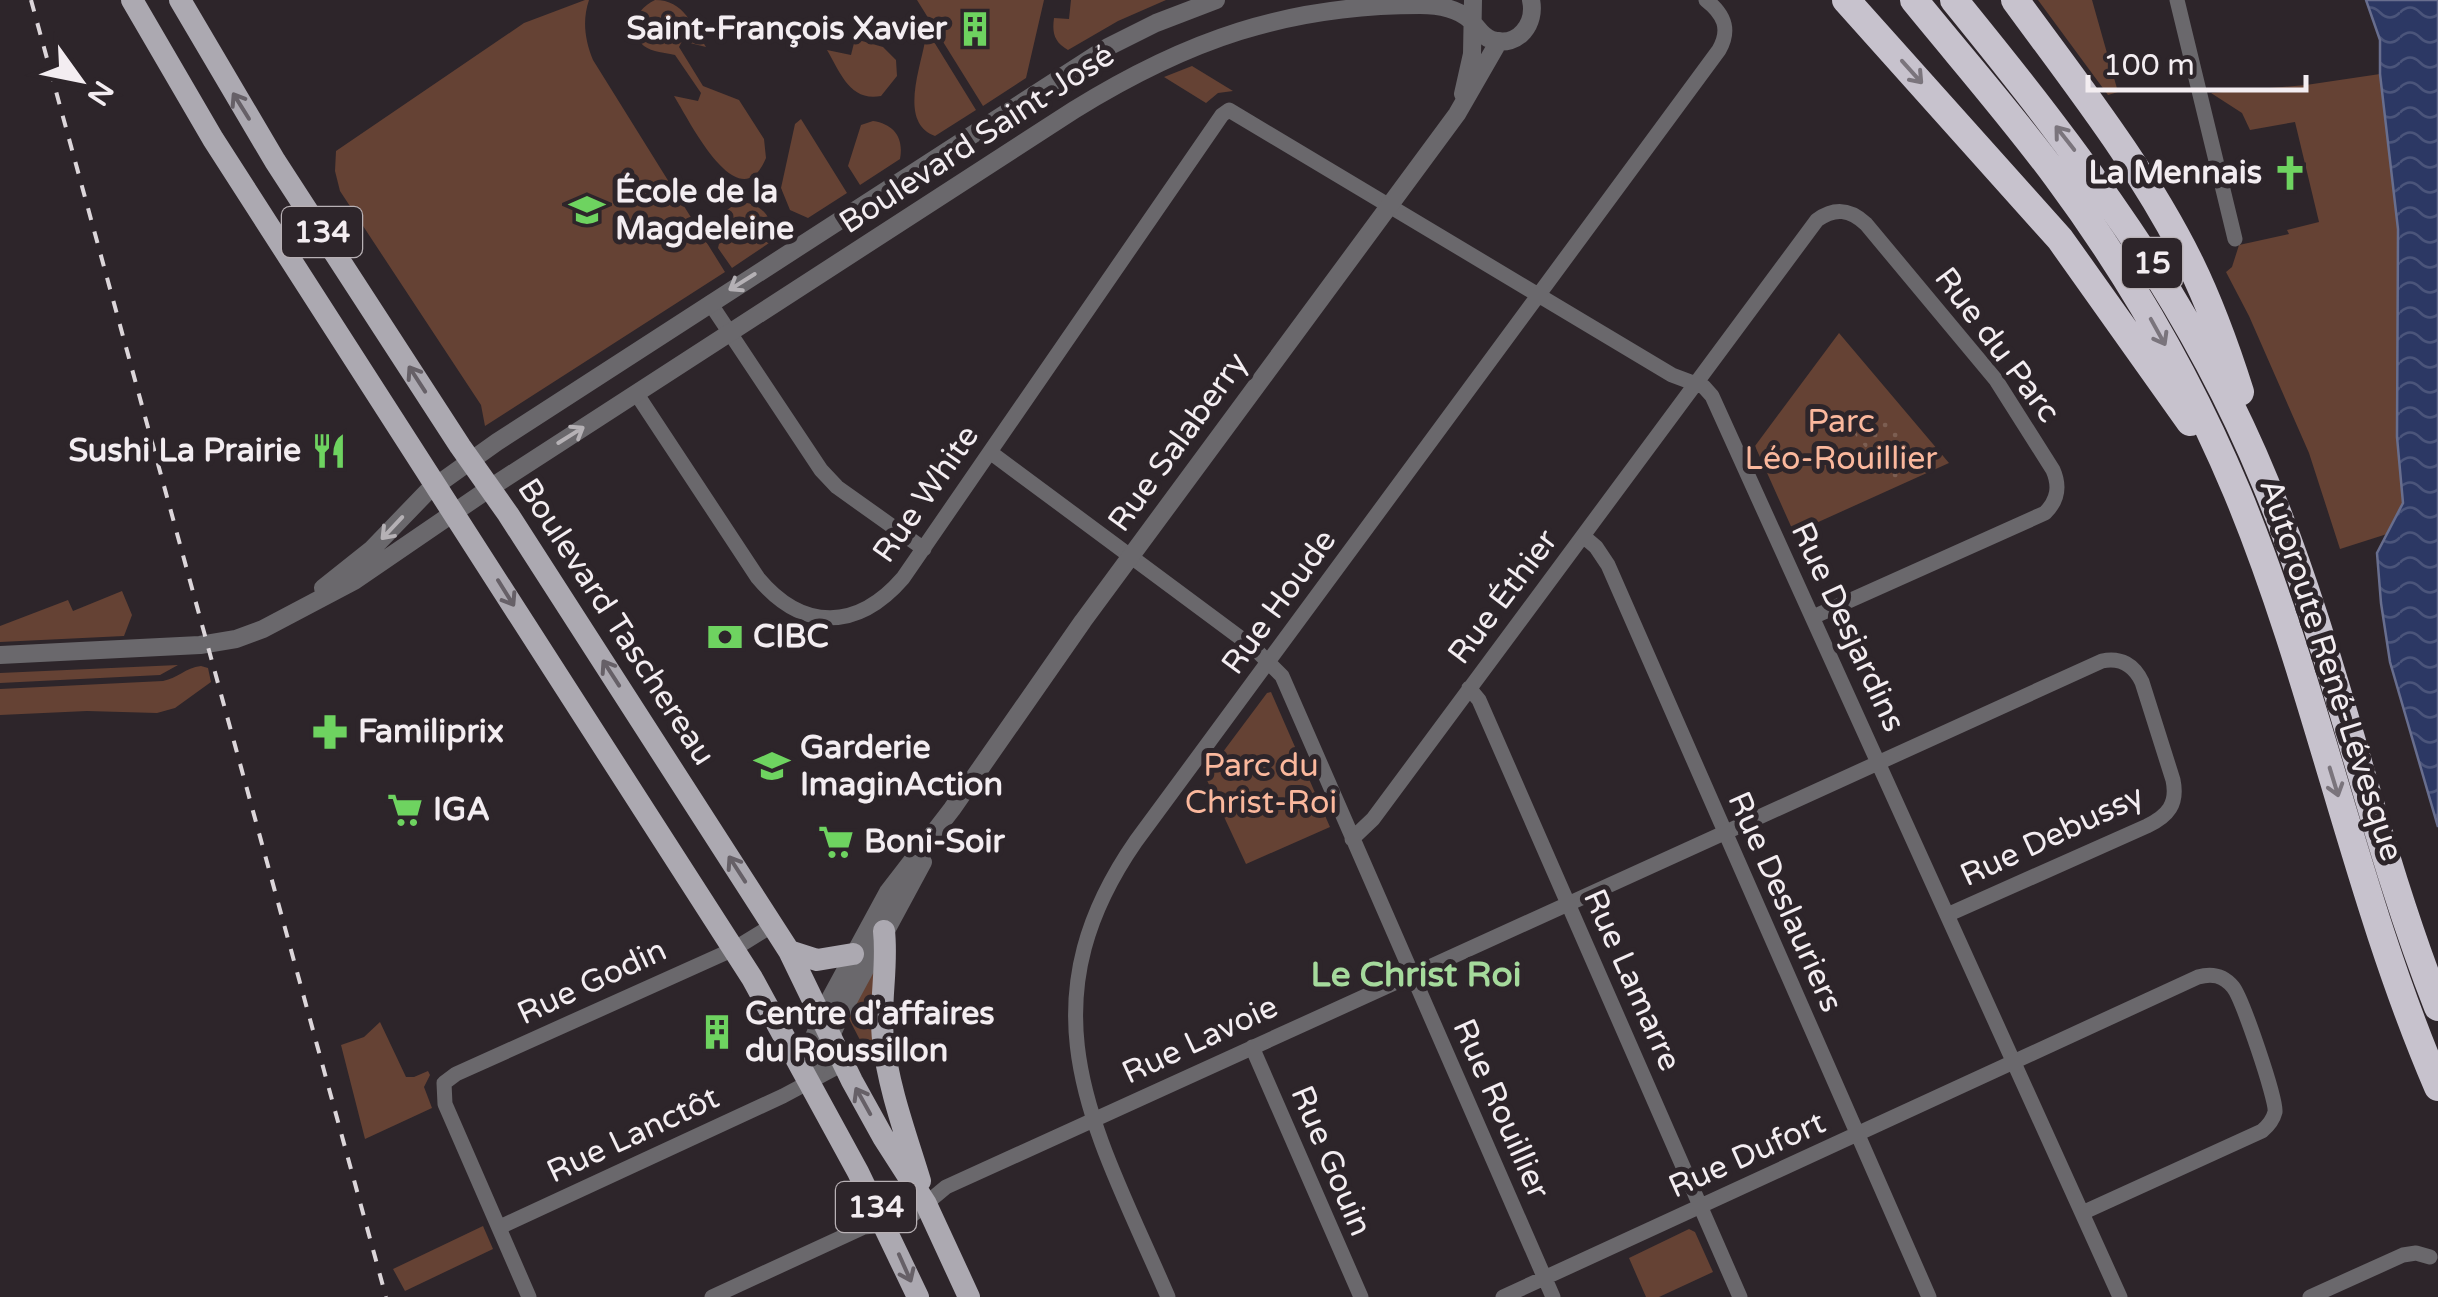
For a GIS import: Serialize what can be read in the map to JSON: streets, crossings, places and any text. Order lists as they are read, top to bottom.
{
  "streets": {
    "highway": ["15", "Autoroute René-Lévesque"],
    "main road": ["134", "Boulevard Taschereau"],
    "street": [
      "Boulevard Saint-José",
      "Rue du Parc",
      "Rue Salaberry",
      "Rue White",
      "Rue Éthier",
      "Rue Houde",
      "Rue Desjardins",
      "Rue Debussy",
      "Rue Deslauriers",
      "Rue Lamarre",
      "Rue Godin",
      "Rue Lavoie",
      "Rue Rouillier",
      "Rue Lanctôt",
      "Rue Dufort",
      "Rue Gouin"
    ]
  },
  "crossings": [
    ["Boulevard Saint-José", "134"],
    ["Boulevard Saint-José", "Rue Salaberry"],
    ["Boulevard Saint-José", "Rue White"],
    ["Boulevard Saint-José", "Boulevard Taschereau"],
    ["134", "Rue Salaberry"],
    ["134", "Rue Godin"],
    ["134", "Rue Lavoie"],
    ["134", "Rue Lanctôt"],
    ["Rue du Parc", "Rue Éthier"],
    ["Rue du Parc", "Rue Desjardins"],
    ["Rue Salaberry", "Boulevard Taschereau"],
    ["Rue Salaberry", "Rue Desjardins"],
    ["Rue Salaberry", "Rue Rouillier"],
    ["Rue Salaberry", "Rue Lanctôt"],
    ["Rue White", "Rue Desjardins"],
    ["Rue White", "Rue Rouillier"],
    ["Rue Éthier", "Rue Desjardins"],
    ["Rue Éthier", "Rue Deslauriers"],
    ["Rue Éthier", "Rue Lamarre"],
    ["Rue Éthier", "Rue Rouillier"],
    ["Rue Houde", "Rue Desjardins"],
    ["Rue Houde", "Rue Lavoie"],
    ["Rue Houde", "Rue Rouillier"],
    ["Boulevard Taschereau", "Rue Godin"],
    ["Boulevard Taschereau", "Rue Lavoie"],
    ["Boulevard Taschereau", "Rue Lanctôt"],
    ["Rue Desjardins", "Rue Debussy"],
    ["Rue Desjardins", "Rue Lavoie"],
    ["Rue Desjardins", "Rue Dufort"],
    ["Rue Debussy", "Rue Lavoie"],
    ["Rue Deslauriers", "Rue Lavoie"],
    ["Rue Deslauriers", "Rue Dufort"],
    ["Rue Lamarre", "Rue Lavoie"],
    ["Rue Lamarre", "Rue Dufort"],
    ["Rue Godin", "Rue Lanctôt"],
    ["Rue Lavoie", "Rue Rouillier"],
    ["Rue Lavoie", "Rue Gouin"],
    ["Rue Rouillier", "Rue Dufort"]
  ],
  "districts": ["Le Christ Roi"],
  "parks": ["Parc Léo-Rouillier", "Parc du Christ-Roi"],
  "places": {
    "building": ["Saint-François Xavier", "Centre d'affaires du Roussillon"],
    "church": ["La Mennais"],
    "school or university": ["École de la Magdeleine", "Garderie ImaginAction"],
    "restaurant": ["Sushi La Prairie"],
    "bank": ["CIBC"],
    "pharmacy": ["Familiprix"],
    "supermarket": ["IGA", "Boni-Soir"]
  },
  "scale_bar": "100 m",
  "north": "bottom right"
}
